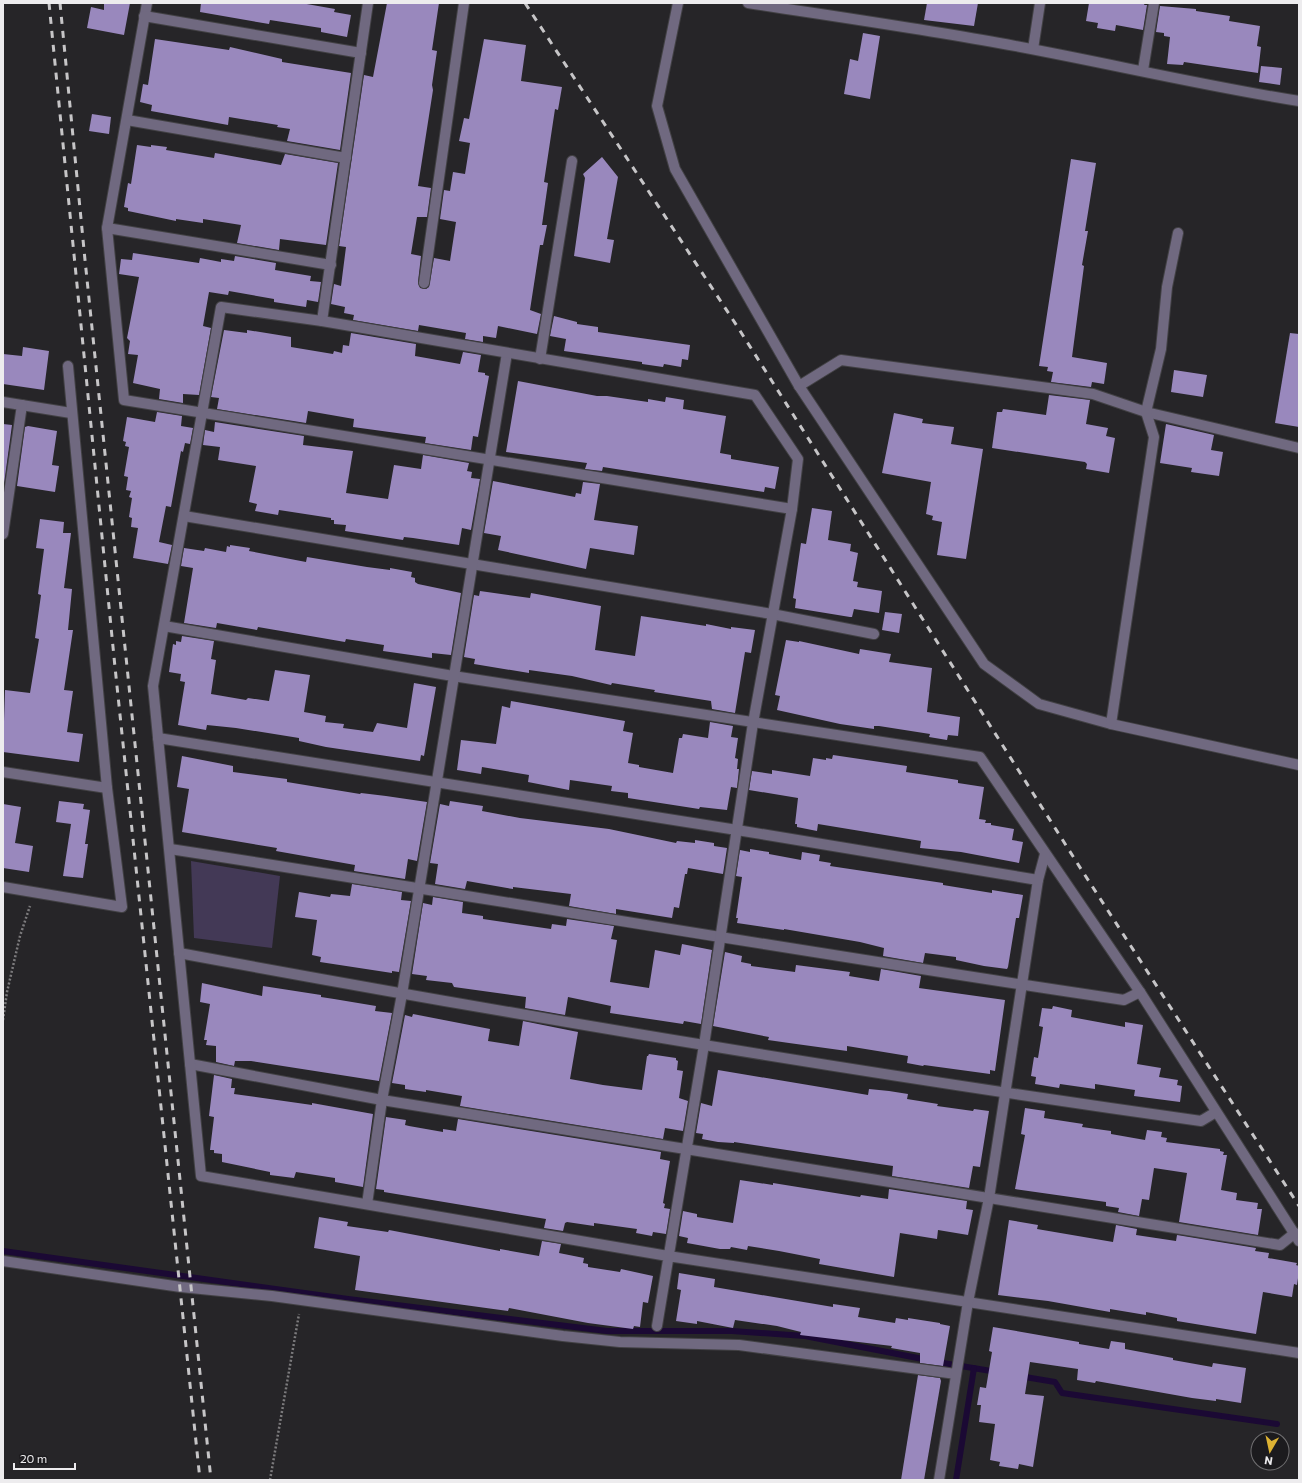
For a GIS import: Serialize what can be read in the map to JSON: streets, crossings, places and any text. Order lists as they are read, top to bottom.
{
  "scale_bar": "20 m",
  "north": "bottom"
}
